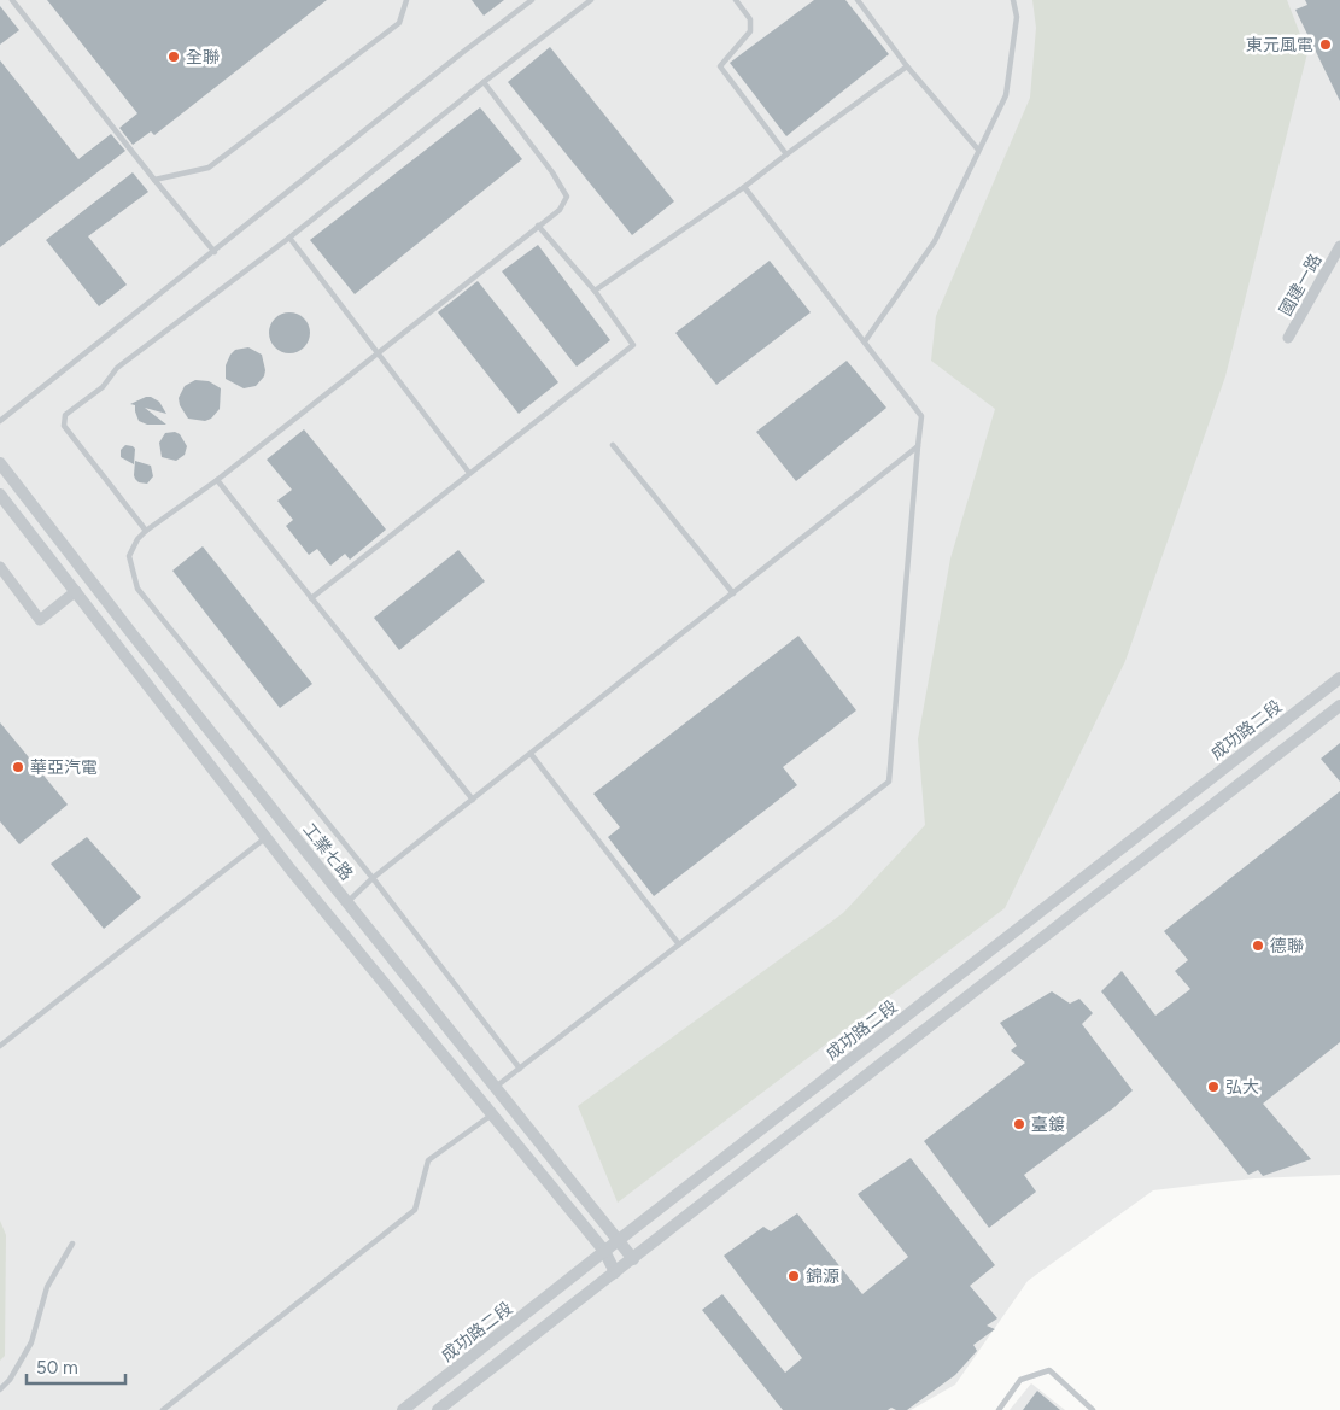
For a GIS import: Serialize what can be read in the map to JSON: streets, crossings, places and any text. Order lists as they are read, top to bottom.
{
  "streets": {
    "street": ["國建一路", "成功路二段", "工業七路"]
  },
  "crossings": [
    ["成功路二段", "工業七路"]
  ],
  "places": [
    "東元風電",
    "全聯",
    "華亞汽電",
    "德聯",
    "弘大",
    "臺鍍",
    "錦源"
  ],
  "scale_bar": "50 m"
}
